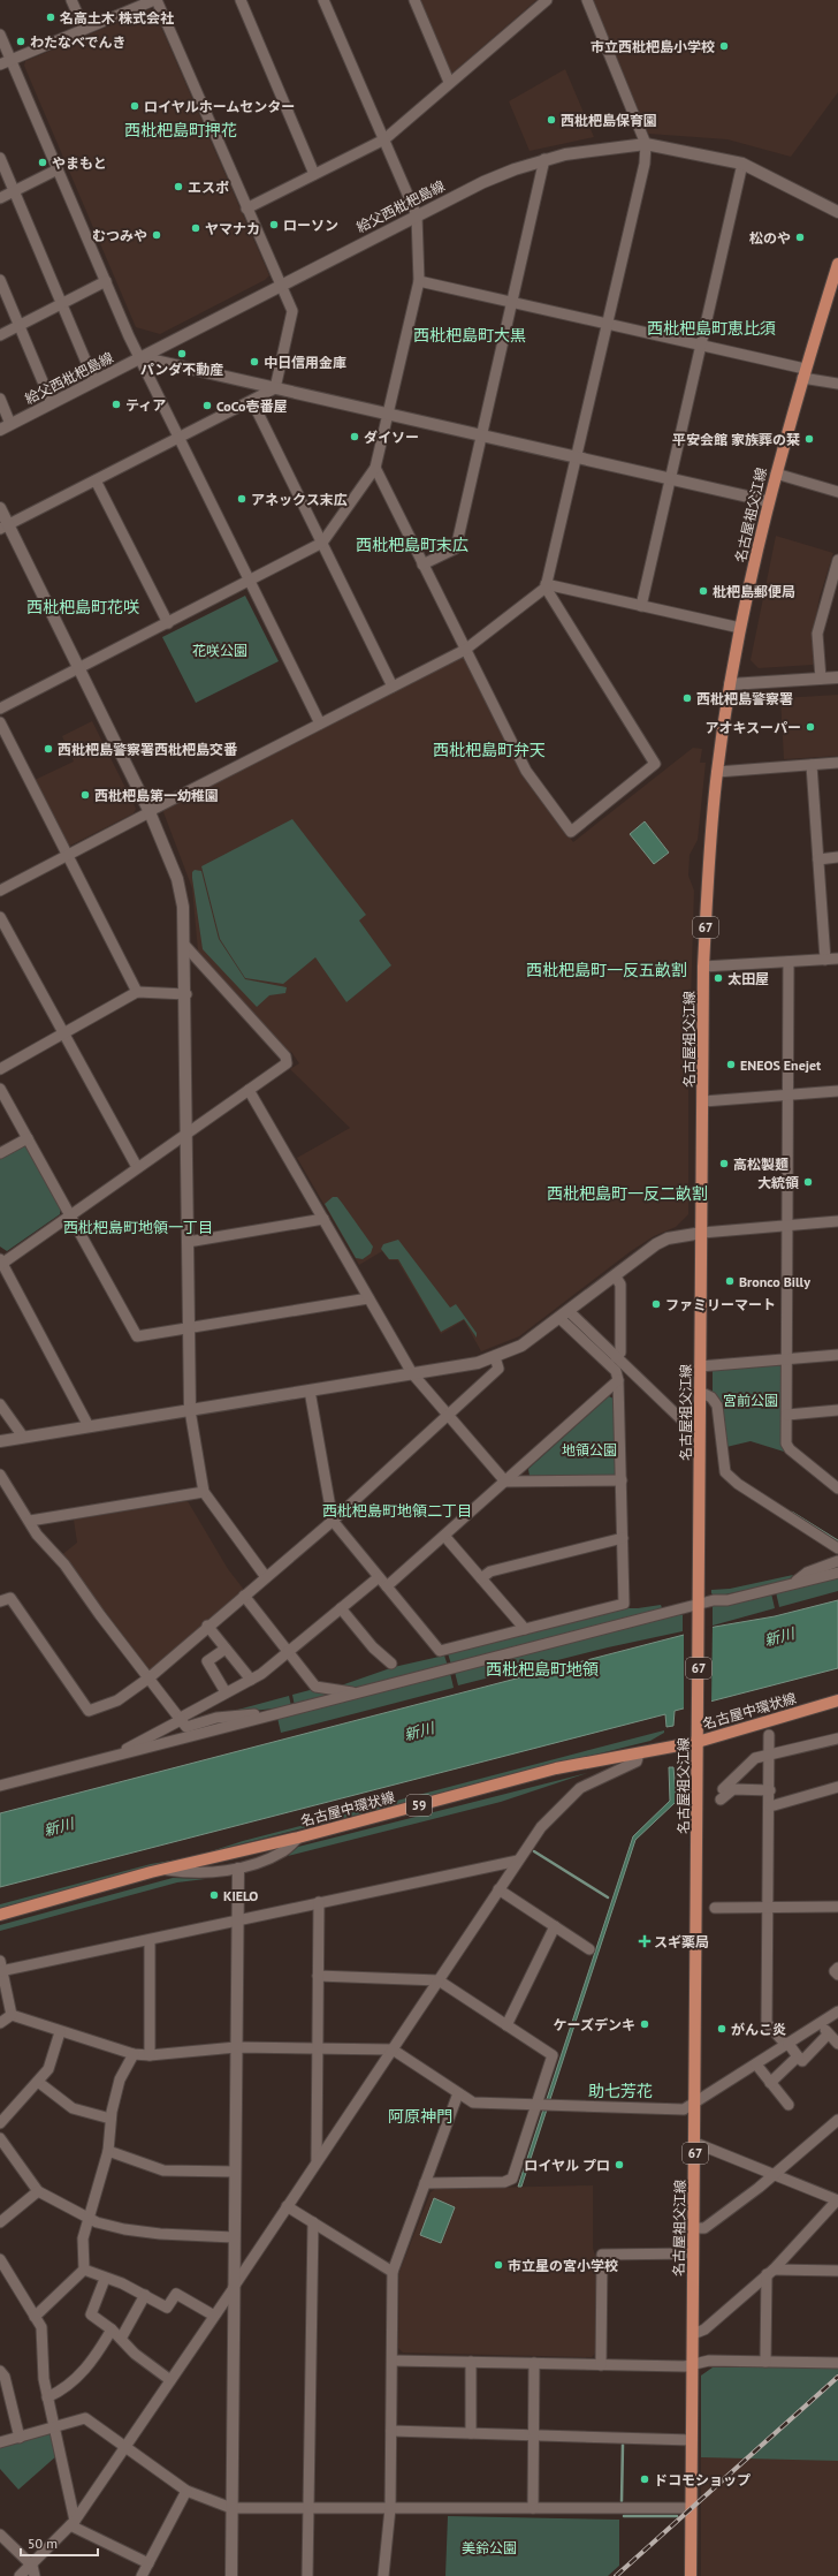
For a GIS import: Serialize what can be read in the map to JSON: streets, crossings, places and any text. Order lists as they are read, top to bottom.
{
  "streets": {
    "main road": [
      "名古屋祖父江線",
      "67",
      "名古屋中環状線",
      "59"
    ],
    "street": ["給父西枇杷島線"]
  },
  "crossings": [
    ["名古屋祖父江線", "名古屋中環状線"]
  ],
  "districts": [
    "西枇杷島町押花",
    "西枇杷島町恵比須",
    "西枇杷島町大黒",
    "西枇杷島町末広",
    "西枇杷島町花咲",
    "西枇杷島町弁天",
    "西枇杷島町一反五畝割",
    "西枇杷島町一反二畝割",
    "西枇杷島町地領一丁目",
    "西枇杷島町地領二丁目",
    "西枇杷島町地領",
    "助七芳花",
    "阿原神門"
  ],
  "water": ["新川"],
  "parks": [
    "花咲公園",
    "宮前公園",
    "地領公園",
    "美鈴公園"
  ],
  "places": {
    "other": [
      "名高土木 株式会社",
      "わたなべでんき",
      "市立西枇杷島小学校",
      "ロイヤルホームセンター",
      "西枇杷島保育園",
      "やまもと",
      "エスポ",
      "ローソン",
      "ヤマナカ",
      "むつみや",
      "松のや",
      "パンダ不動産",
      "中日信用金庫",
      "ティア",
      "CoCo壱番屋",
      "ダイソー",
      "平安会館 家族葬の栞",
      "アネックス末広",
      "枇杷島郵便局",
      "西枇杷島警察署",
      "アオキスーパー",
      "西枇杷島警察署西枇杷島交番",
      "西枇杷島第一幼稚園",
      "太田屋",
      "ENEOS Enejet",
      "高松製麺",
      "大統領",
      "Bronco Billy",
      "ファミリーマート",
      "KIELO",
      "ケーズデンキ",
      "がんこ炎",
      "ロイヤル プロ",
      "市立星の宮小学校",
      "ドコモショップ"
    ],
    "health": ["スギ薬局"]
  },
  "scale_bar": "50 m"
}
